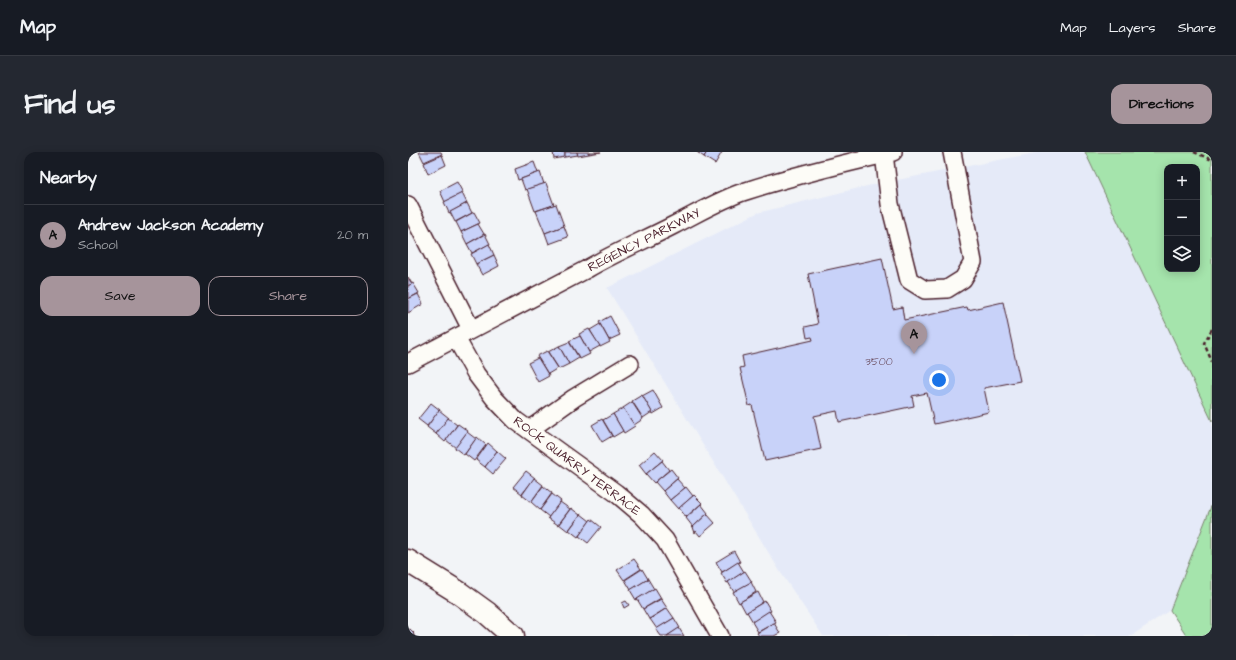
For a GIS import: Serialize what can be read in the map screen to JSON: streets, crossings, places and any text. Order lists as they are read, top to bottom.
{
  "streets": {
    "street": ["REGENCY PARKWAY", "ROCK QUARRY TERRACE"]
  },
  "crossings": [
    ["REGENCY PARKWAY", "ROCK QUARRY TERRACE"]
  ],
  "house_numbers": ["3500"],
  "page": {
    "header": "Map",
    "nav": ["Map", "Layers", "Share"],
    "buttons": [
      "Directions",
      ["Save", "Share"]
    ],
    "title": "Find us",
    "heading": "Nearby",
    "map_buttons": ["+", "−"],
    "list": [
      {
        "mark": "A",
        "name": "Andrew Jackson Academy",
        "note": "School",
        "value": "20 m"
      }
    ],
    "pins": "A"
  }
}
